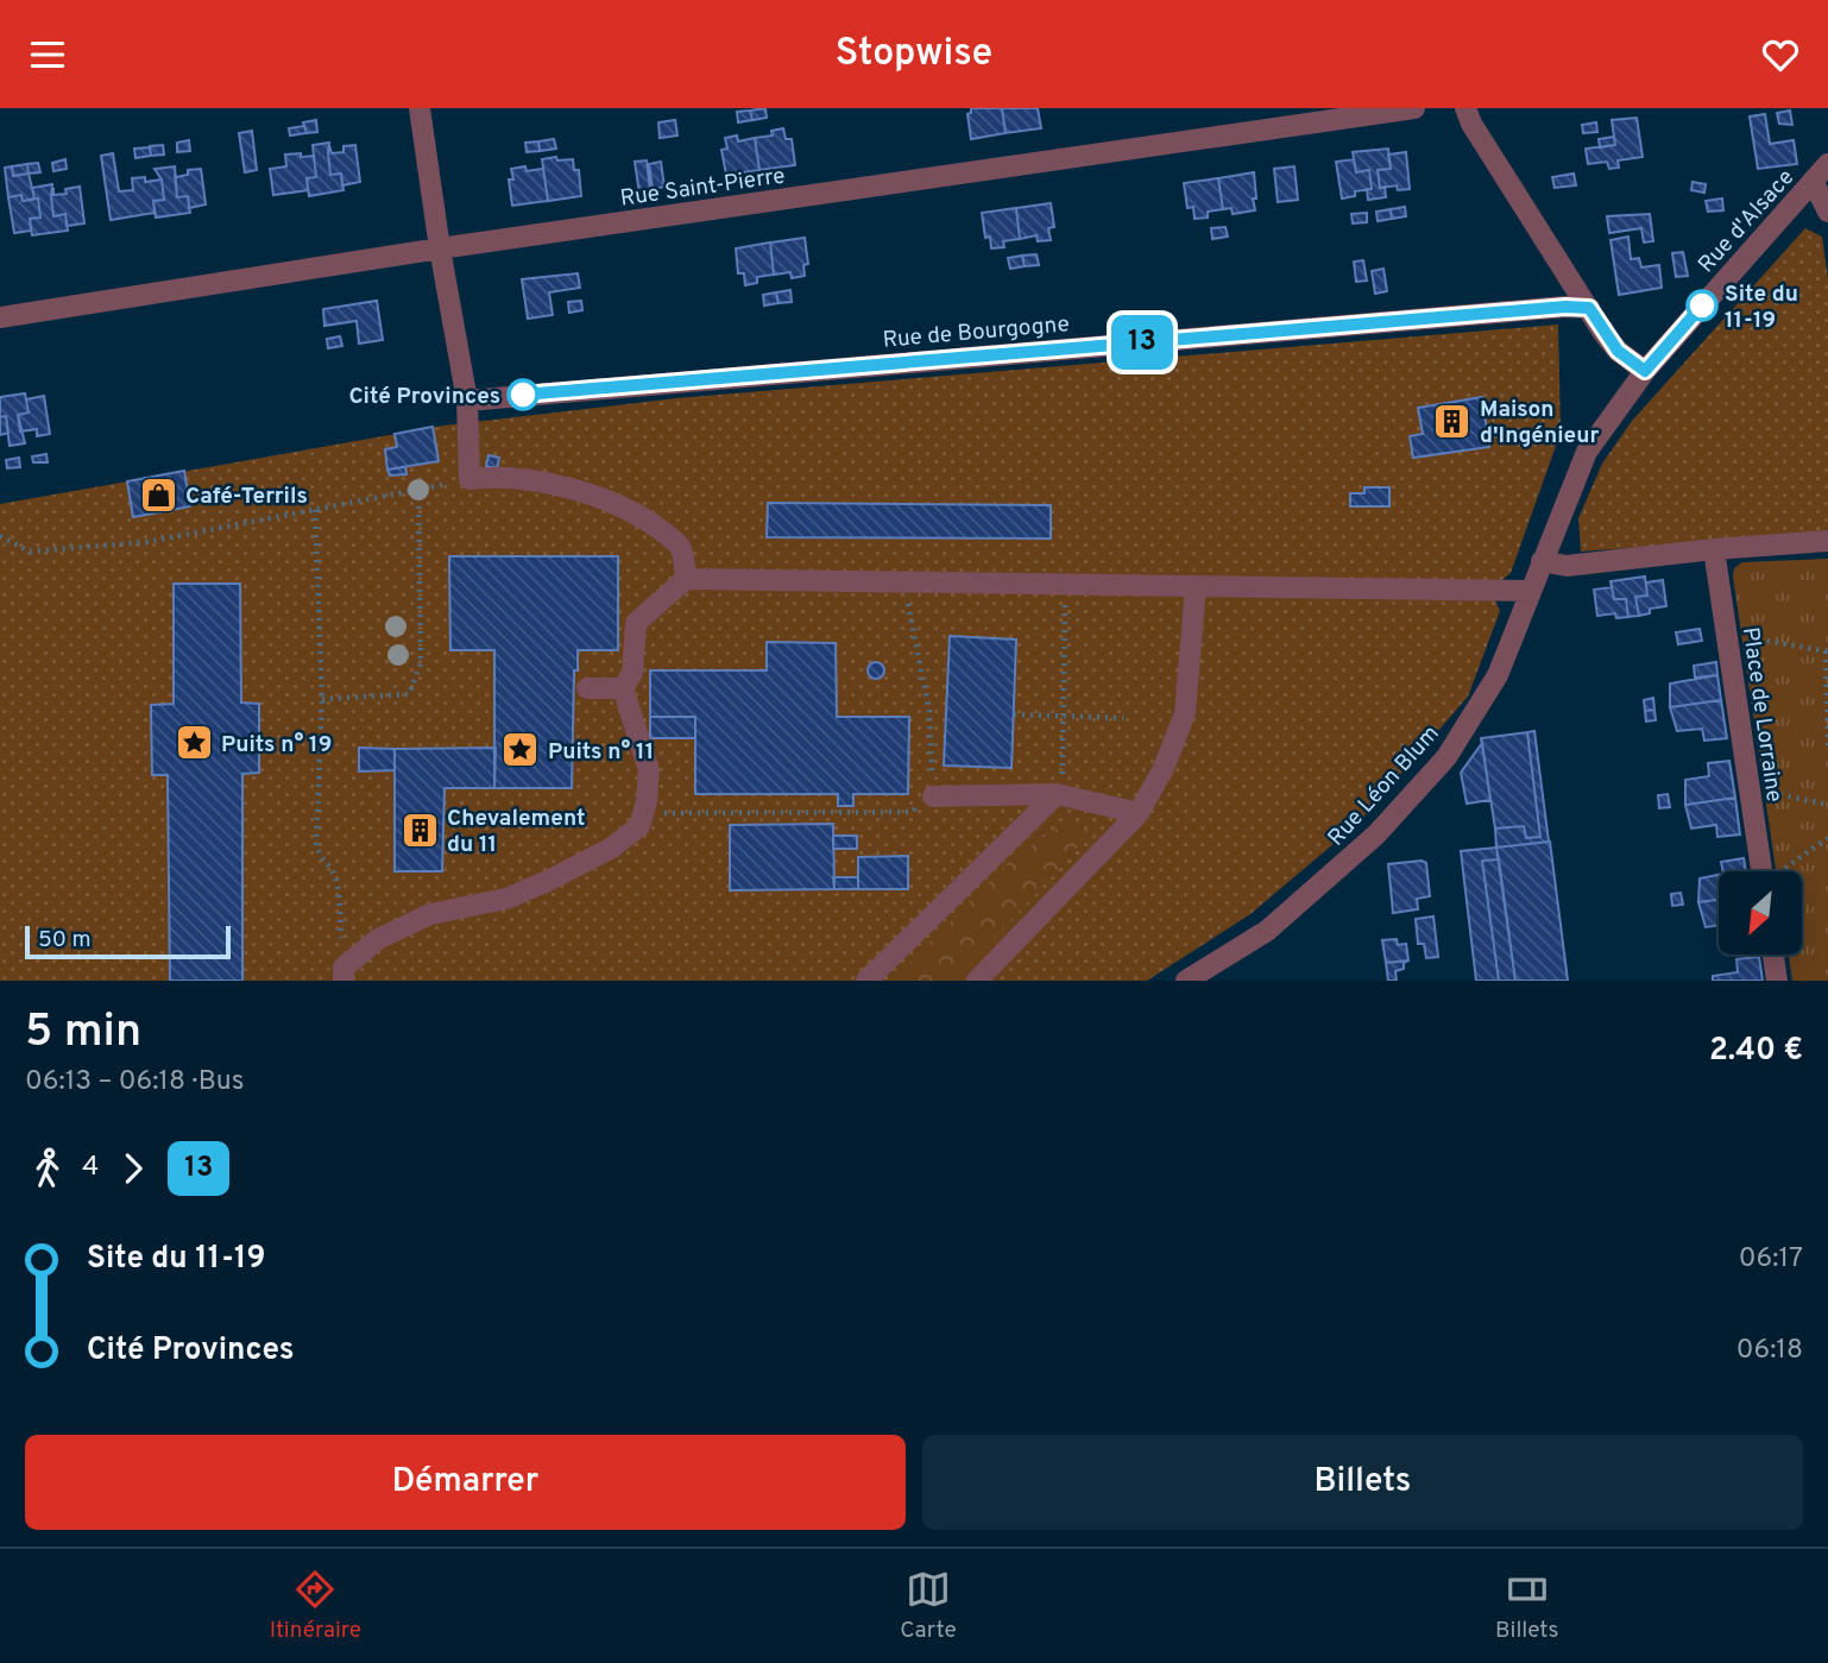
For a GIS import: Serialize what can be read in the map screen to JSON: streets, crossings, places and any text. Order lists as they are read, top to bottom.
{
  "streets": {
    "street": [
      "Rue Saint-Pierre",
      "Rue d'Alsace",
      "Rue de Bourgogne",
      "Place de Lorraine",
      "Rue Léon Blum"
    ]
  },
  "crossings": [
    ["Rue d'Alsace", "Rue Léon Blum"]
  ],
  "places": {
    "other": ["Site du 11-19", "Cité Provinces"],
    "building": ["Maison d'Ingénieur", "Chevalement du 11"],
    "shop": ["Café-Terrils"],
    "place": ["Puits n° 19", "Puits n° 11"]
  },
  "lines": ["bus line 13"],
  "scale_bar": "50 m",
  "north": "bottom left",
  "page": {
    "header": "Stopwise",
    "on_map": "13",
    "scale": "50 m",
    "heading": ["5 min", "06:13 – 06:18 · Bus", "2.40 €"],
    "legs": ["4", "13"],
    "list": [
      {
        "name": "Site du 11-19",
        "value": "06:17"
      },
      {
        "name": "Cité Provinces",
        "value": "06:18"
      }
    ],
    "buttons": ["Démarrer", "Billets"],
    "tabs": ["Itinéraire", "Carte", "Billets"]
  }
}
